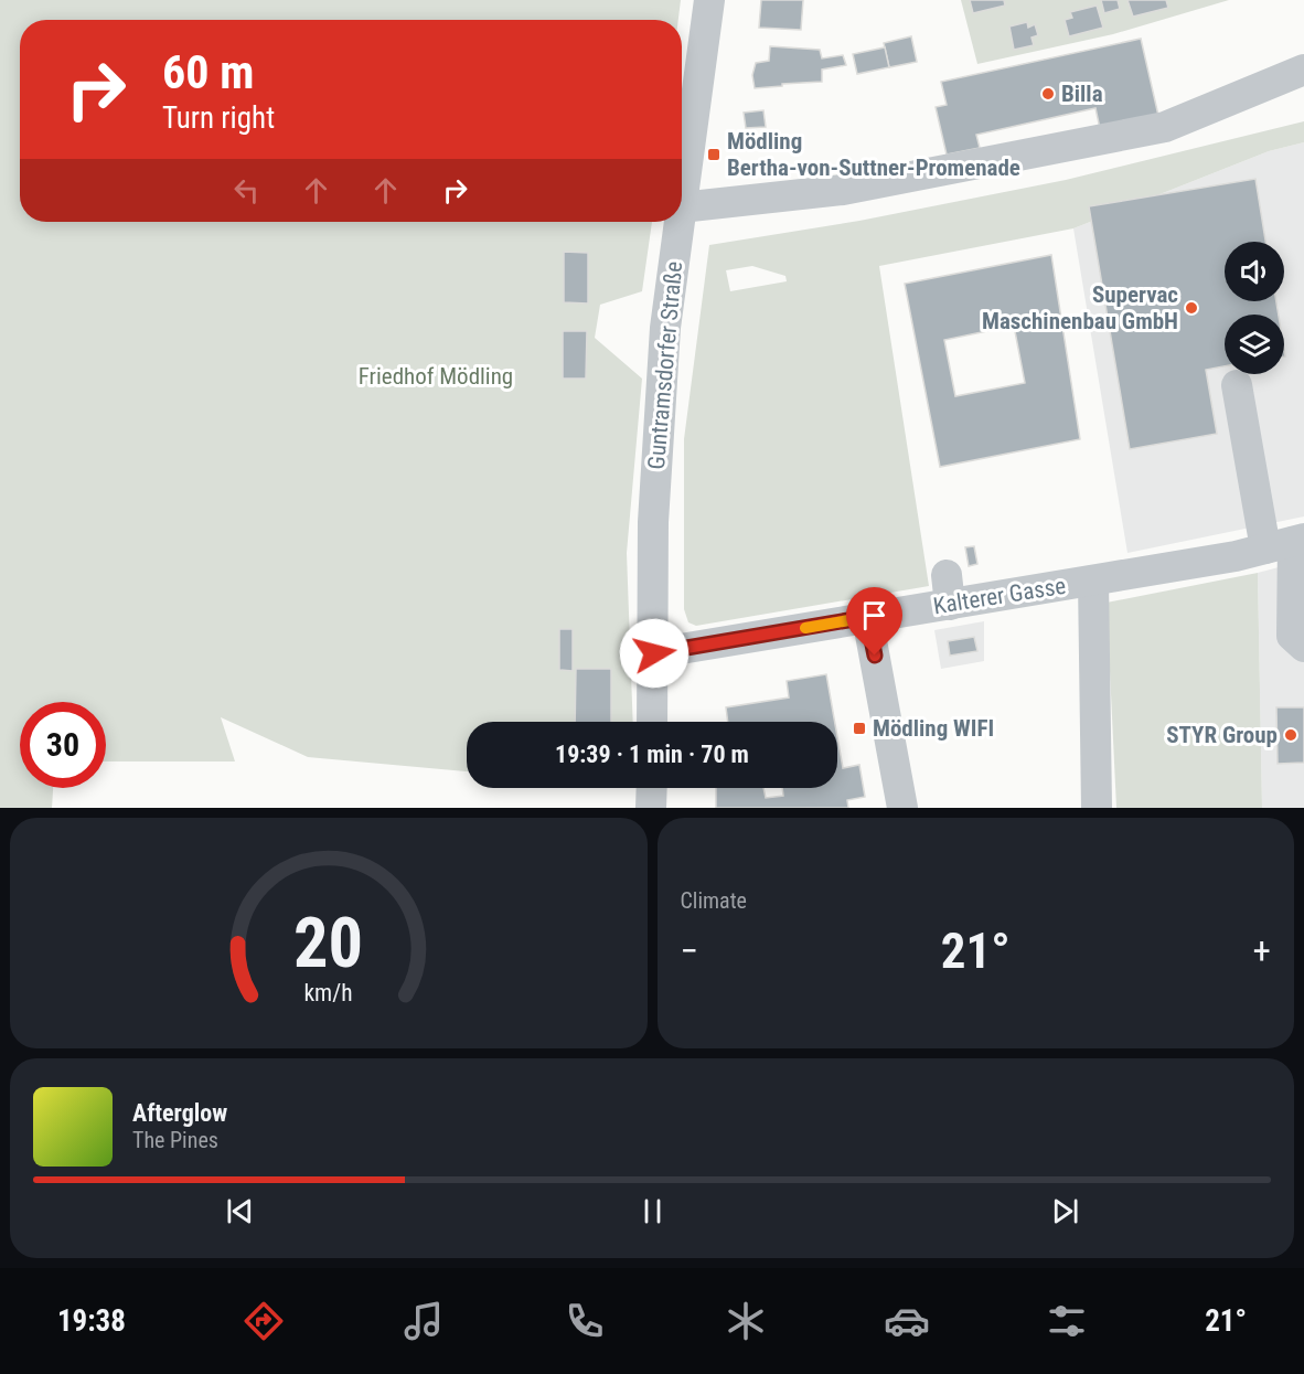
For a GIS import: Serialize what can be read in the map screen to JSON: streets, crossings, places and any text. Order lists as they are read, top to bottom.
{
  "streets": {
    "street": ["Guntramsdorfer Straße", "Kalterer Gasse"]
  },
  "crossings": [
    ["Guntramsdorfer Straße", "Kalterer Gasse"]
  ],
  "parks": ["Friedhof Mödling"],
  "places": {
    "other": ["Billa", "Supervac Maschinenbau GmbH", "STYR Group"],
    "transit": ["Mödling Bertha-von-Suttner-Promenade", "Mödling WIFI"]
  },
  "page": {
    "turn": ["60 m", "Turn right"],
    "limit": "30",
    "trip": "19:39 · 1 min · 70 m",
    "tile": "Climate",
    "heat": ["−", "21°", "+"],
    "song": ["Afterglow", "The Pines"],
    "tabs": ["19:38", "21°"],
    "gauge": ["20", "km/h"]
  }
}
